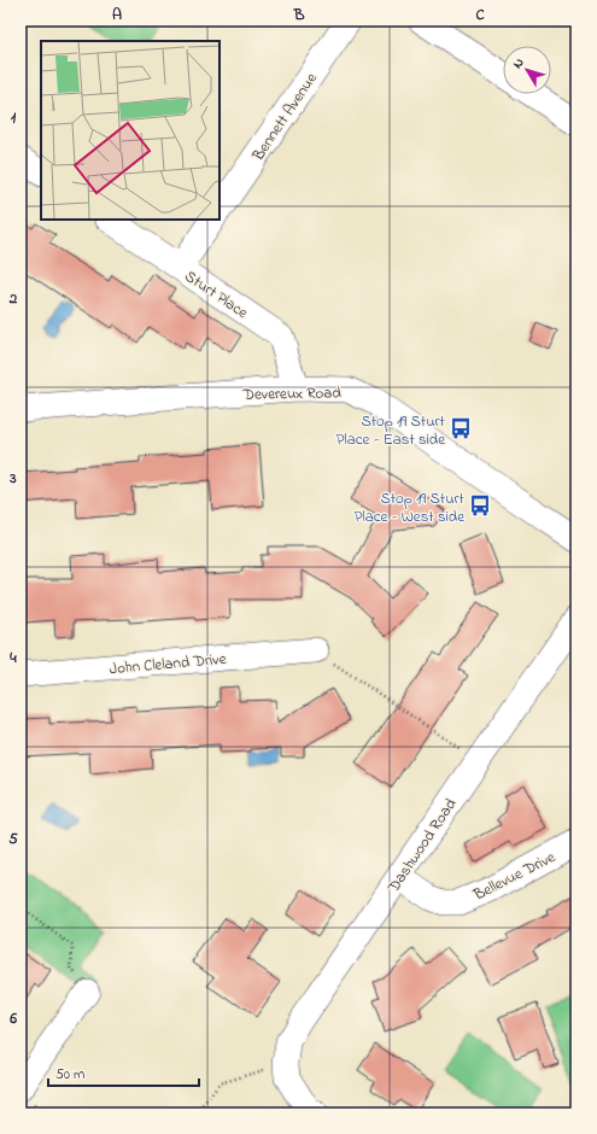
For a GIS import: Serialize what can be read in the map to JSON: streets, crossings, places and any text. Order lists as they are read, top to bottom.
{
  "streets": {
    "street": [
      "Bennett Avenue",
      "Sturt Place",
      "Devereux Road",
      "John Cleland Drive",
      "Dashwood Road",
      "Bellevue Drive"
    ]
  },
  "crossings": [
    ["Sturt Place", "Devereux Road"],
    ["Dashwood Road", "Bellevue Drive"]
  ],
  "places": {
    "bus stop": ["Stop 19 Sturt Place - East side", "Stop 19 Sturt Place - West side"]
  },
  "scale_bar": "50 m",
  "north": "top left",
  "grid": {
    "columns": ["A", "B", "C"],
    "rows": [
      "1",
      "2",
      "3",
      "4",
      "5",
      "6"
    ]
  }
}
